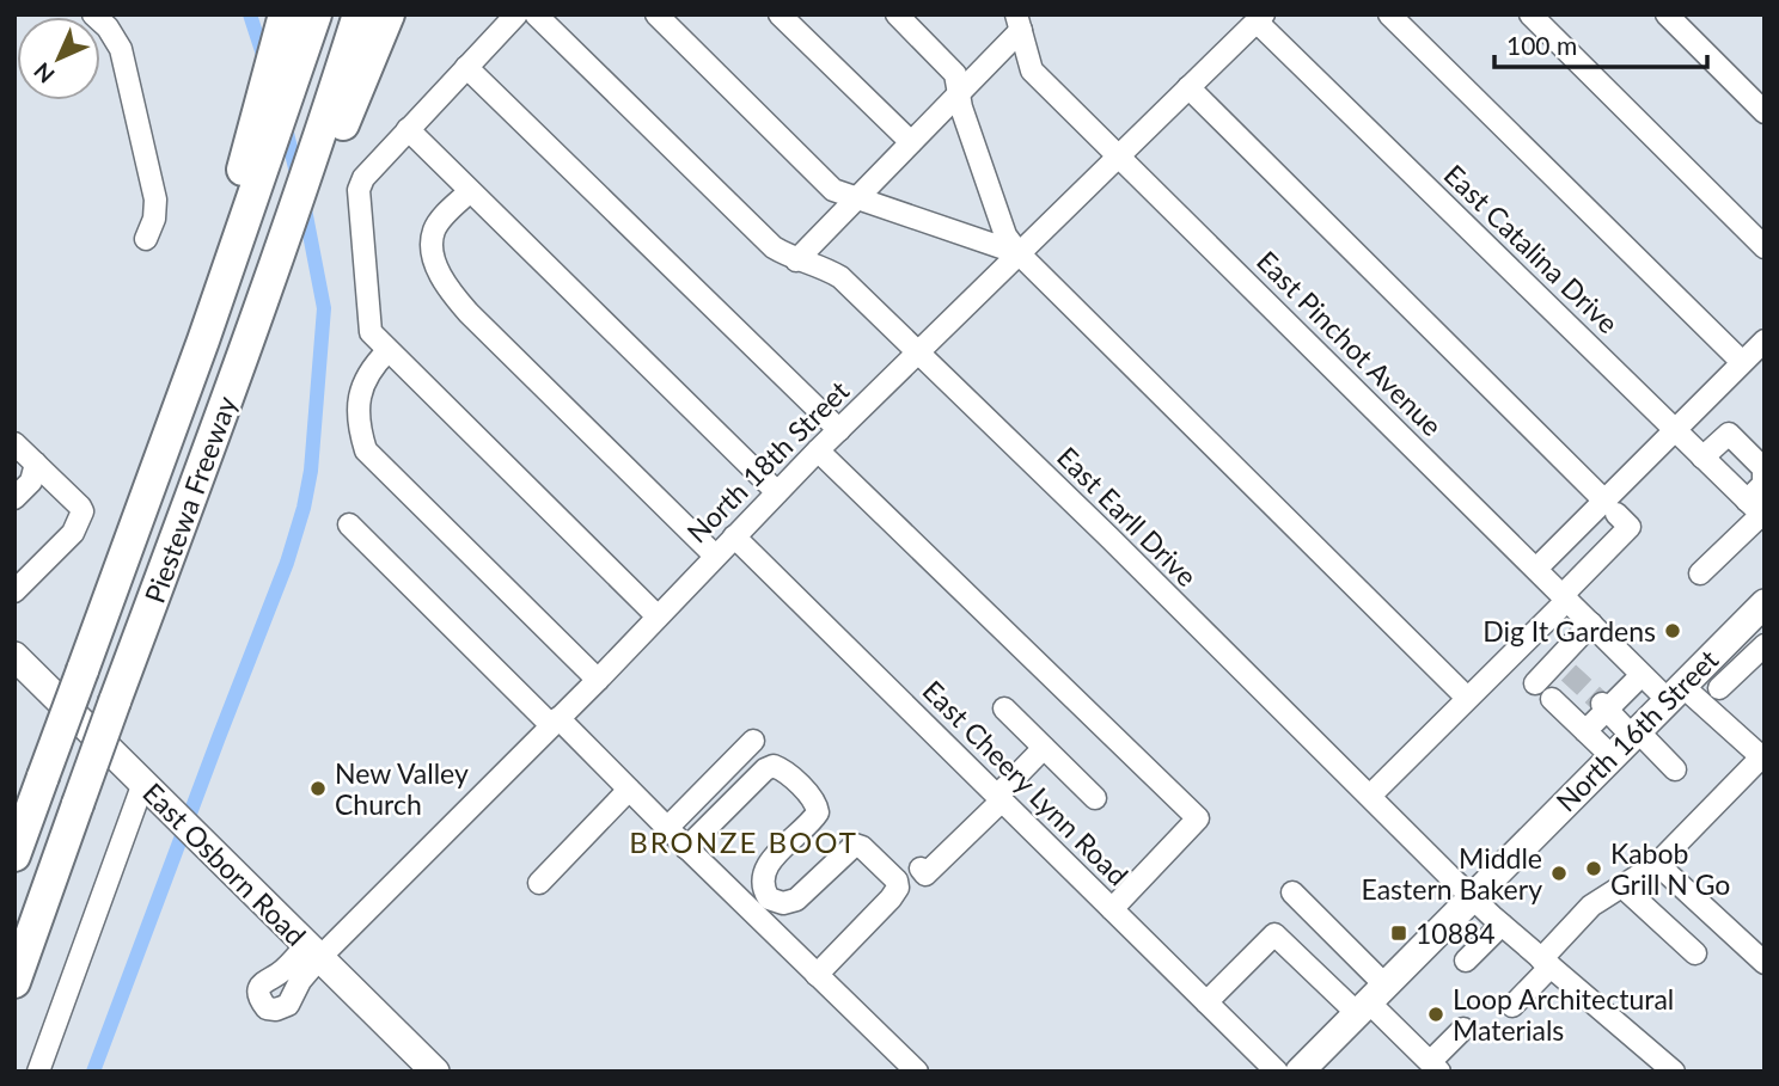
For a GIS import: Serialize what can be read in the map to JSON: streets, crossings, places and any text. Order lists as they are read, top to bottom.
{
  "streets": {
    "highway": ["Piestewa Freeway"],
    "main road": ["North 16th Street", "East Osborn Road"],
    "street": [
      "East Catalina Drive",
      "East Pinchot Avenue",
      "North 18th Street",
      "East Earll Drive",
      "East Cheery Lynn Road"
    ]
  },
  "crossings": [
    ["East Catalina Drive", "North 18th Street"],
    ["East Pinchot Avenue", "North 18th Street"],
    ["East Pinchot Avenue", "North 16th Street"],
    ["North 18th Street", "East Earll Drive"],
    ["North 18th Street", "East Cheery Lynn Road"],
    ["North 18th Street", "East Osborn Road"],
    ["East Earll Drive", "North 16th Street"]
  ],
  "districts": ["BRONZE BOOT"],
  "places": {
    "other": [
      "Dig It Gardens",
      "New Valley Church",
      "Kabob Grill N Go",
      "Middle Eastern Bakery",
      "Loop Architectural Materials"
    ],
    "transit": ["10884"]
  },
  "scale_bar": "100 m",
  "north": "bottom left"
}
